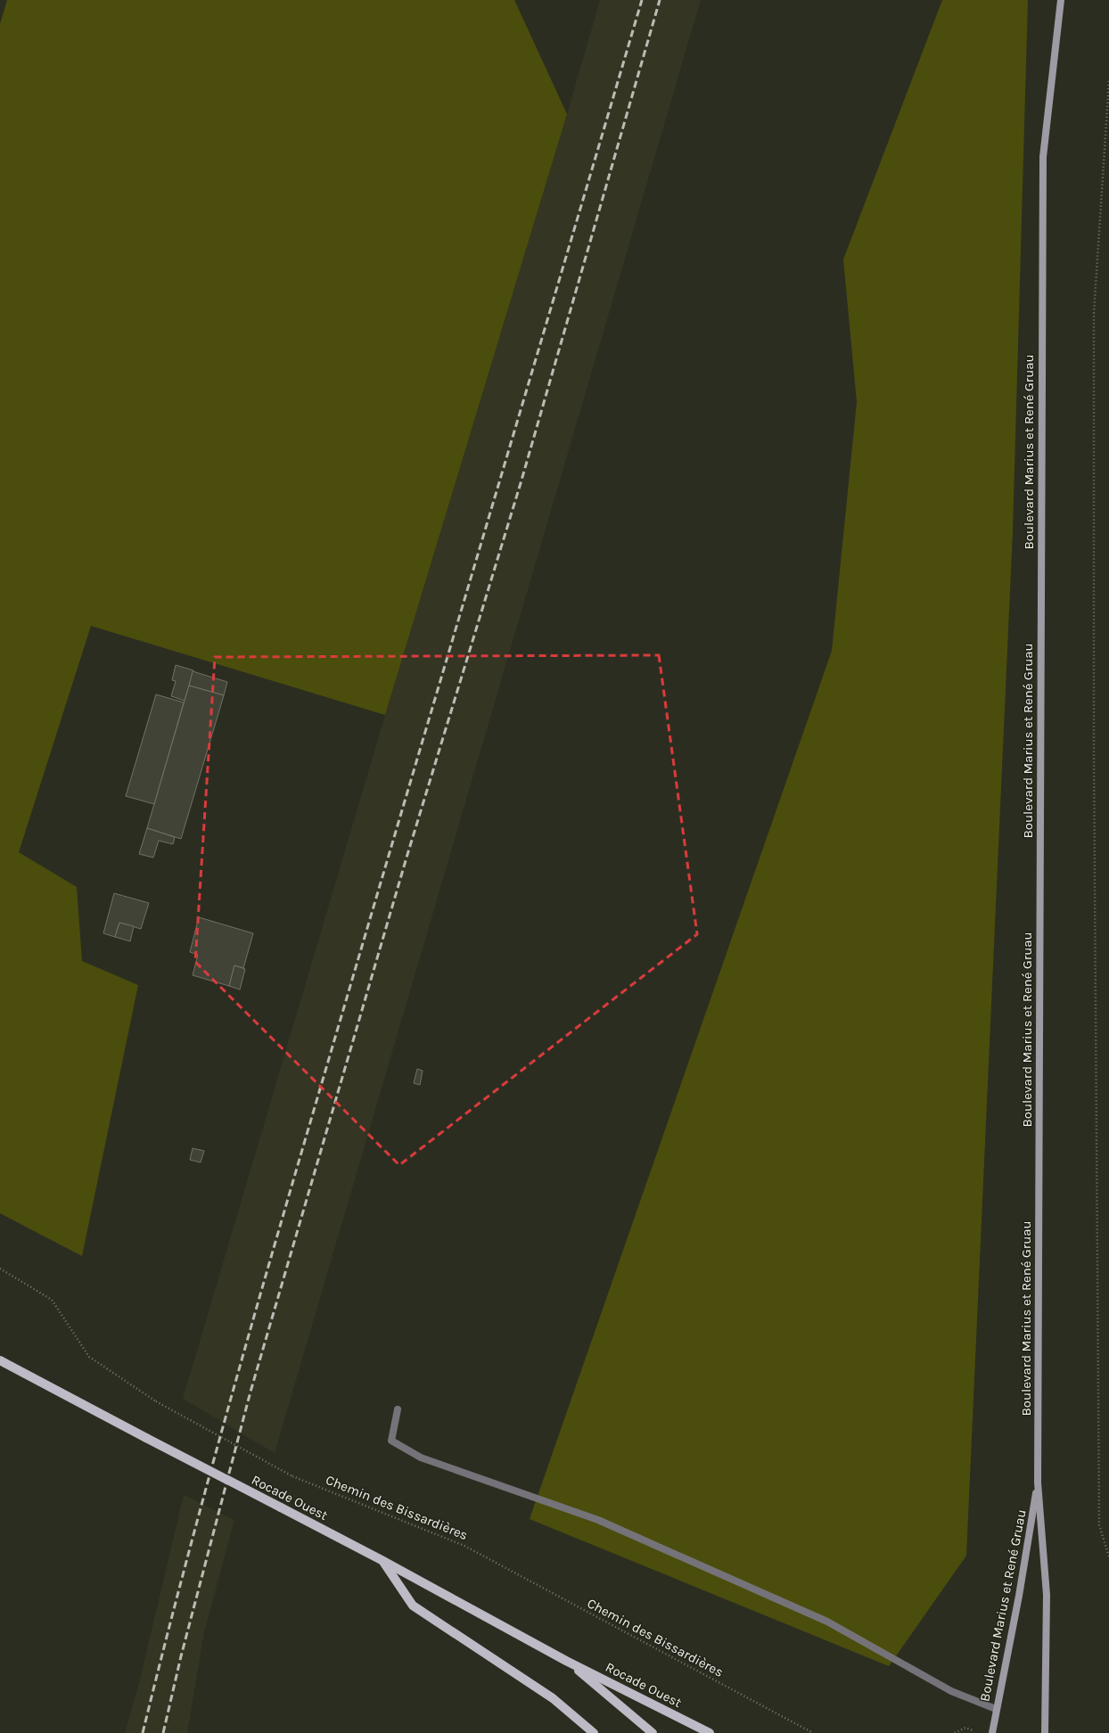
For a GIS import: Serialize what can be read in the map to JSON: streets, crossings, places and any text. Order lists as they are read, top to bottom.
{
  "streets": {
    "main road": ["Boulevard Marius et René Gruau", "Rocade Ouest"],
    "path": ["Chemin des Bissardières"]
  }
}
